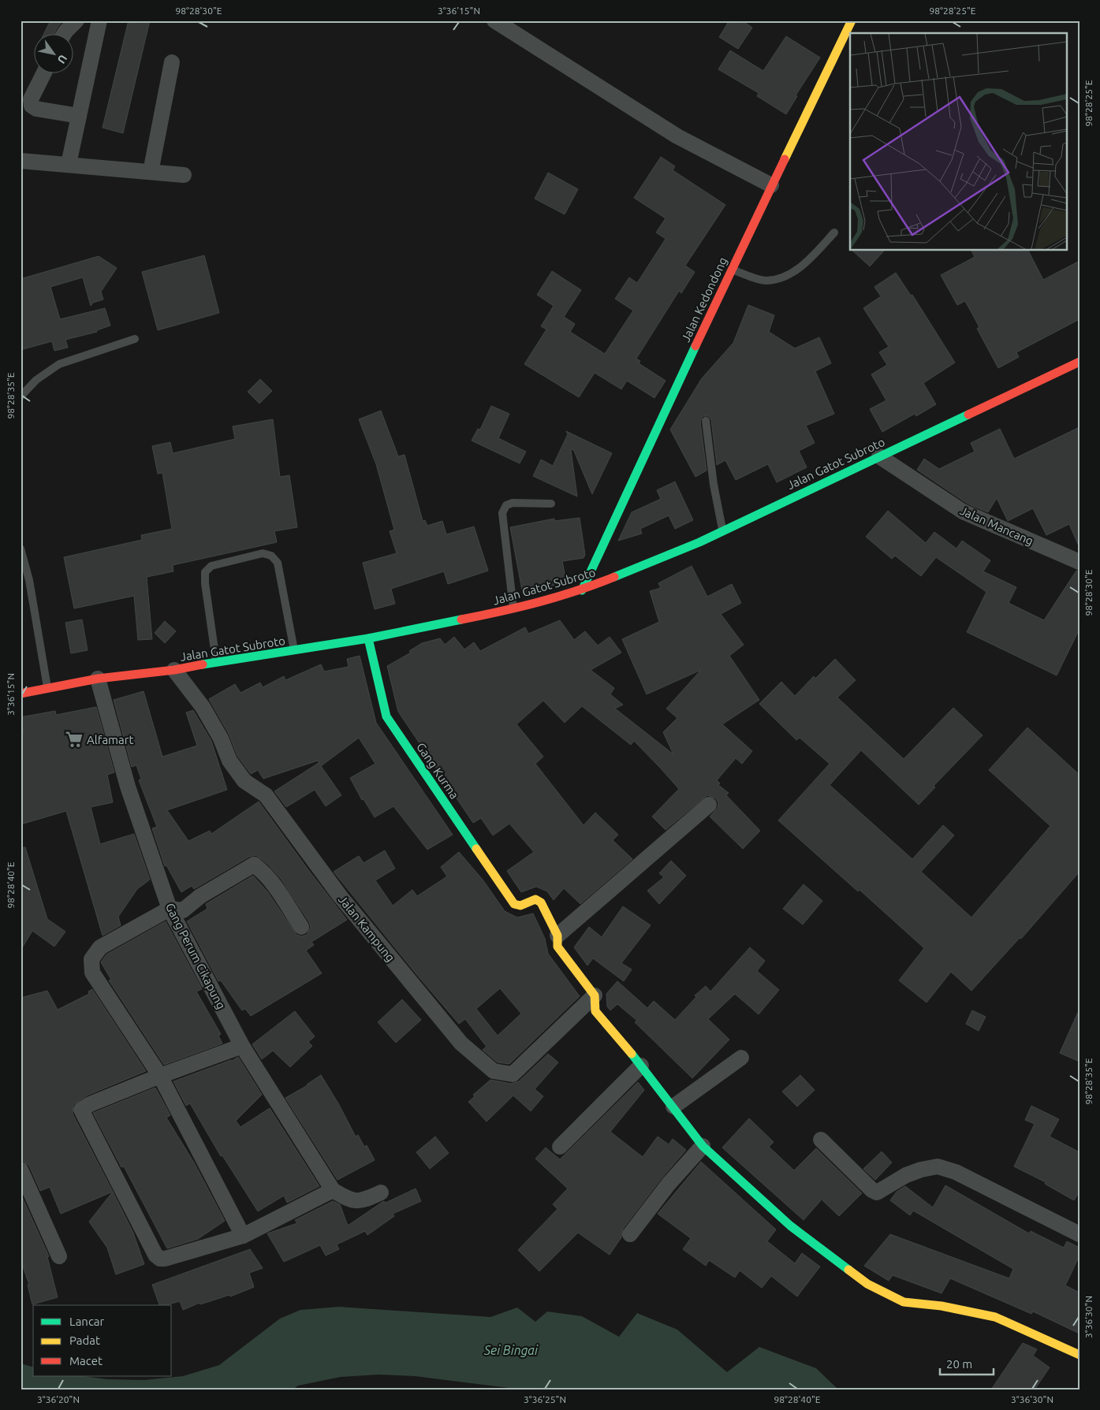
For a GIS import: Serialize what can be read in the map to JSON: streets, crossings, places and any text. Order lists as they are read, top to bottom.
{
  "streets": {
    "street": [
      "Jalan Kedondong",
      "Jalan Gatot Subroto",
      "Jalan Mancang",
      "Gang Kurma",
      "Jalan Kampung",
      "Gang Perum Cikapung"
    ]
  },
  "crossings": [
    ["Jalan Kedondong", "Jalan Gatot Subroto"],
    ["Jalan Gatot Subroto", "Jalan Mancang"],
    ["Jalan Gatot Subroto", "Gang Kurma"],
    ["Jalan Gatot Subroto", "Jalan Kampung"],
    ["Jalan Gatot Subroto", "Gang Perum Cikapung"]
  ],
  "water": ["Sei Bingai"],
  "places": {
    "supermarket": ["Alfamart"]
  },
  "legend": ["Lancar", "Padat", "Macet"],
  "scale_bar": "20 m",
  "north": "bottom right",
  "coordinates": [
    "98°28'30\"E",
    "3°36'15\"N",
    "98°28'25\"E",
    "98°28'35\"E",
    "98°28'40\"E",
    "3°36'30\"N",
    "3°36'20\"N",
    "3°36'25\"N"
  ]
}
